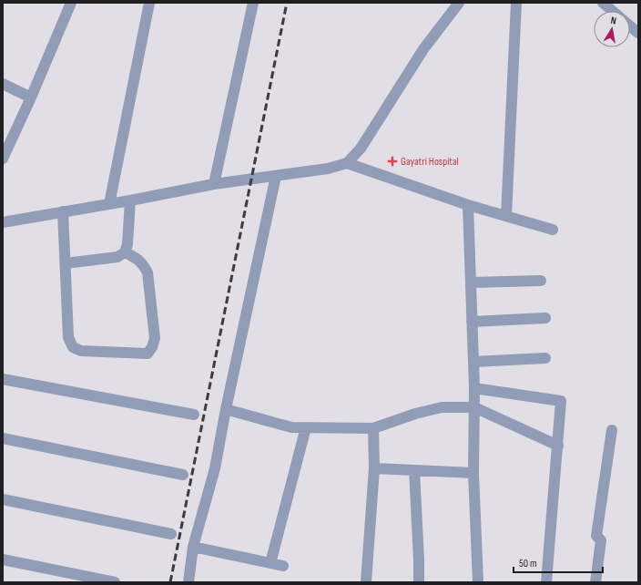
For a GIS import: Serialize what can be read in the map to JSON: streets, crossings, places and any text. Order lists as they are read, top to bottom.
{
  "places": {
    "health": ["Gayatri Hospital"]
  },
  "scale_bar": "50 m",
  "north": "top"
}
